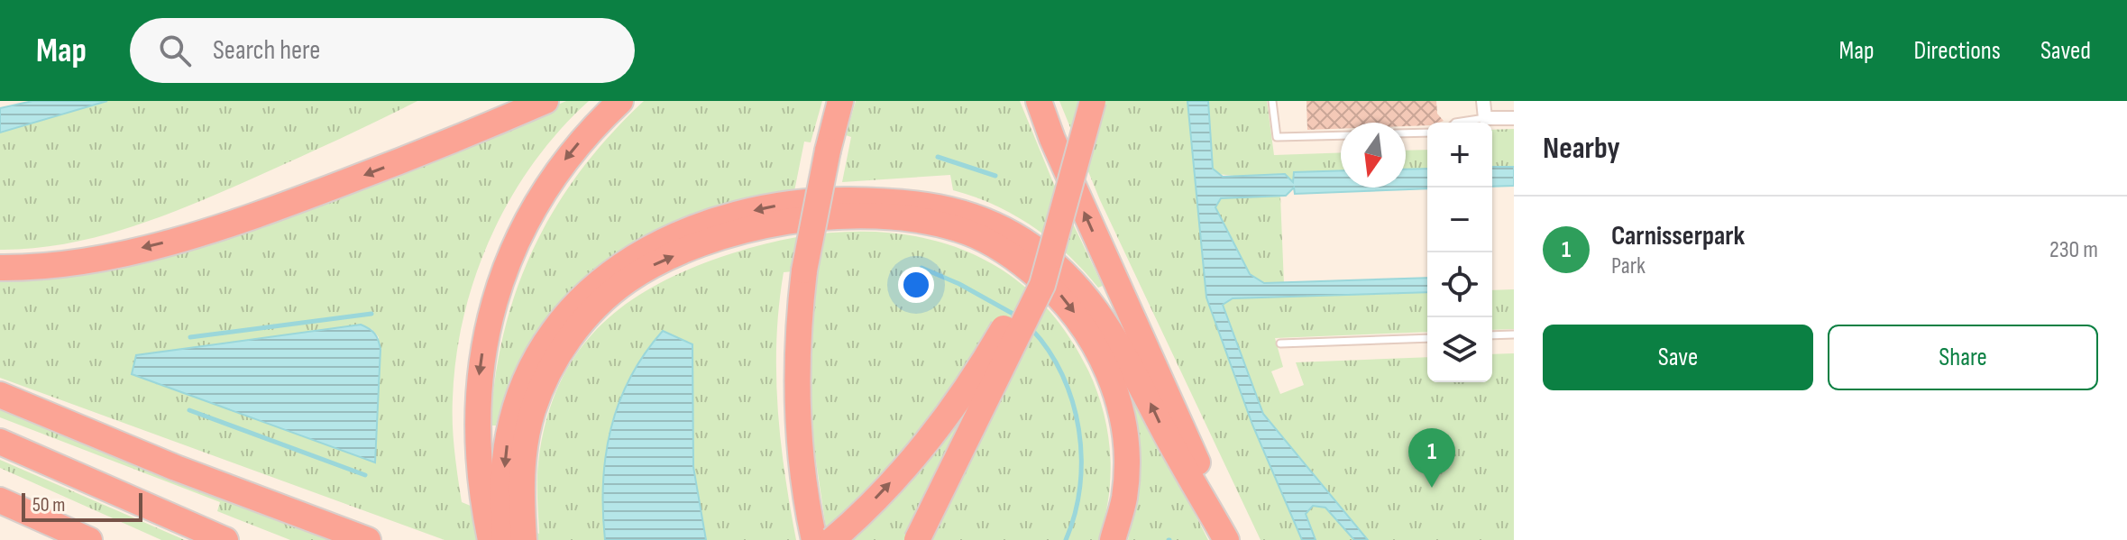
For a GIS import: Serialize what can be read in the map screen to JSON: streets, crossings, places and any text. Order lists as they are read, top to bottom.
{
  "scale_bar": "50 m",
  "north": "bottom",
  "page": {
    "header": "Map",
    "search": "Search here",
    "nav": ["Map", "Directions", "Saved"],
    "heading": "Nearby",
    "map_buttons": ["+", "−"],
    "list": [
      {
        "mark": "1",
        "name": "Carnisserpark",
        "note": "Park",
        "value": "230 m"
      }
    ],
    "buttons": ["Save", "Share"],
    "pins": "1",
    "scale": "50 m"
  }
}
